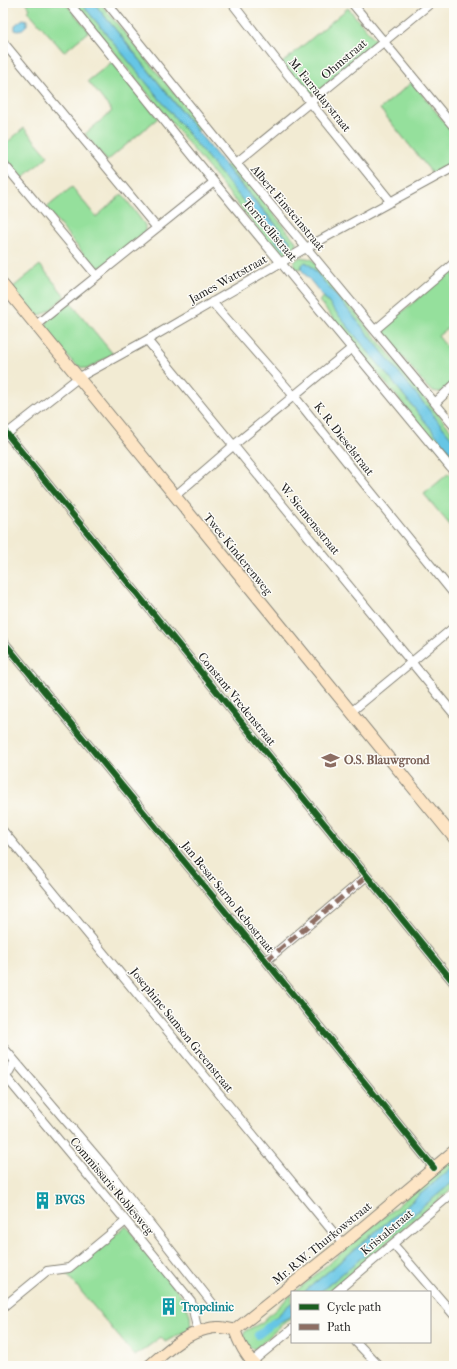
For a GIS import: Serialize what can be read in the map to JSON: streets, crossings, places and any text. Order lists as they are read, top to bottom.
{
  "streets": {
    "street": [
      "Ohmstraat",
      "M. Farradaystraat",
      "Albert Einsteinstraat",
      "Torricellistraat",
      "James Wattstraat",
      "K. R. Dieselstraat",
      "W. Siemensstraat",
      "Twee Kinderenweg",
      "Constant Vredenstraat",
      "Jan Besar Sarno Rebostraat",
      "Josephine Samson Greenstraat",
      "Commissaris Roblesweg",
      "Kristalstraat",
      "Mr. R.W. Thurkowstraat"
    ]
  },
  "crossings": [
    ["Ohmstraat", "M. Farradaystraat"],
    ["Ohmstraat", "Albert Einsteinstraat"],
    ["M. Farradaystraat", "James Wattstraat"],
    ["Albert Einsteinstraat", "James Wattstraat"],
    ["Torricellistraat", "James Wattstraat"],
    ["James Wattstraat", "K. R. Dieselstraat"],
    ["James Wattstraat", "W. Siemensstraat"],
    ["James Wattstraat", "Twee Kinderenweg"],
    ["James Wattstraat", "Constant Vredenstraat"],
    ["Jan Besar Sarno Rebostraat", "Mr. R.W. Thurkowstraat"],
    ["Josephine Samson Greenstraat", "Mr. R.W. Thurkowstraat"]
  ],
  "places": {
    "school or university": ["O.S. Blauwgrond"],
    "building": ["BVGS", "Tropclinic"]
  },
  "legend": ["Cycle path", "Path"]
}
